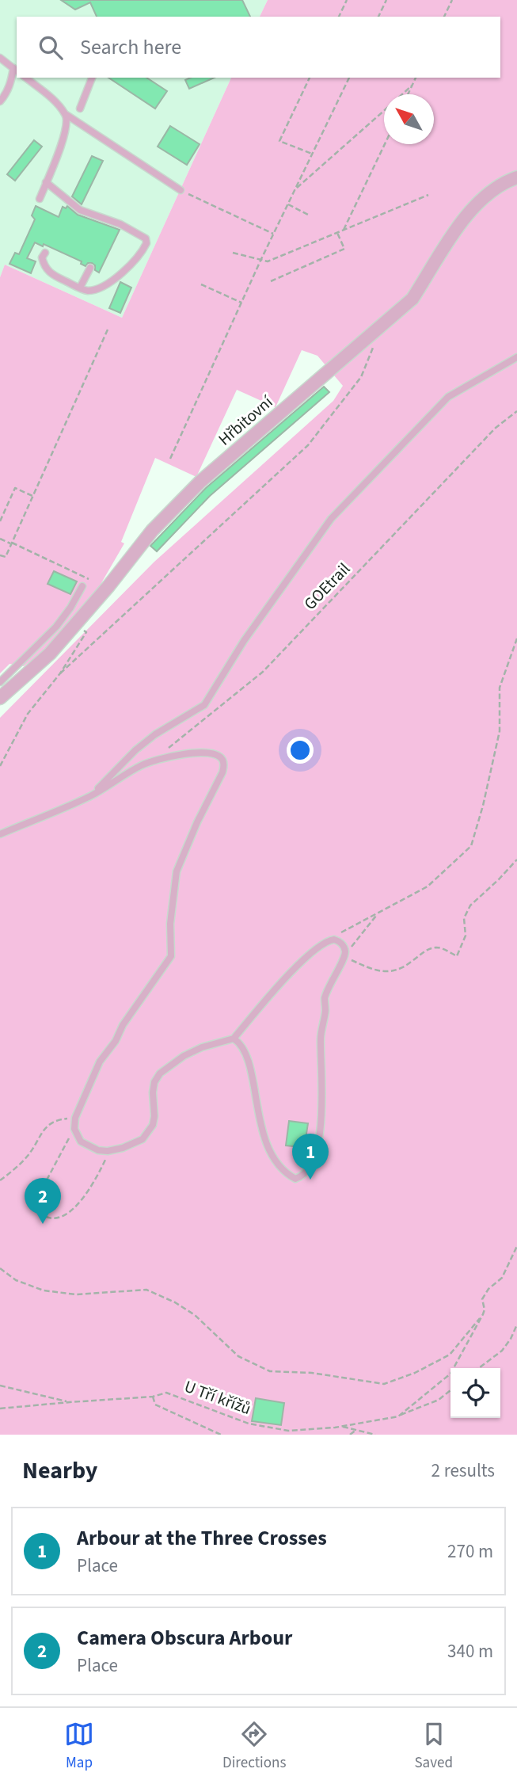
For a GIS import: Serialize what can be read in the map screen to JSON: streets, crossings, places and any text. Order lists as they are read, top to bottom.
{
  "streets": {
    "street": ["Hřbitovní"],
    "path": ["GOEtrail", "U Tří křížů"]
  },
  "north": "top left",
  "page": {
    "search": "Search here",
    "pins": ["1", "2"],
    "heading": ["Nearby", "2 results"],
    "list": [
      {
        "mark": "1",
        "name": "Arbour at the Three Crosses",
        "note": "Place",
        "value": "270 m"
      },
      {
        "mark": "2",
        "name": "Camera Obscura Arbour",
        "note": "Place",
        "value": "340 m"
      }
    ],
    "nav": ["Map", "Directions", "Saved"]
  }
}
